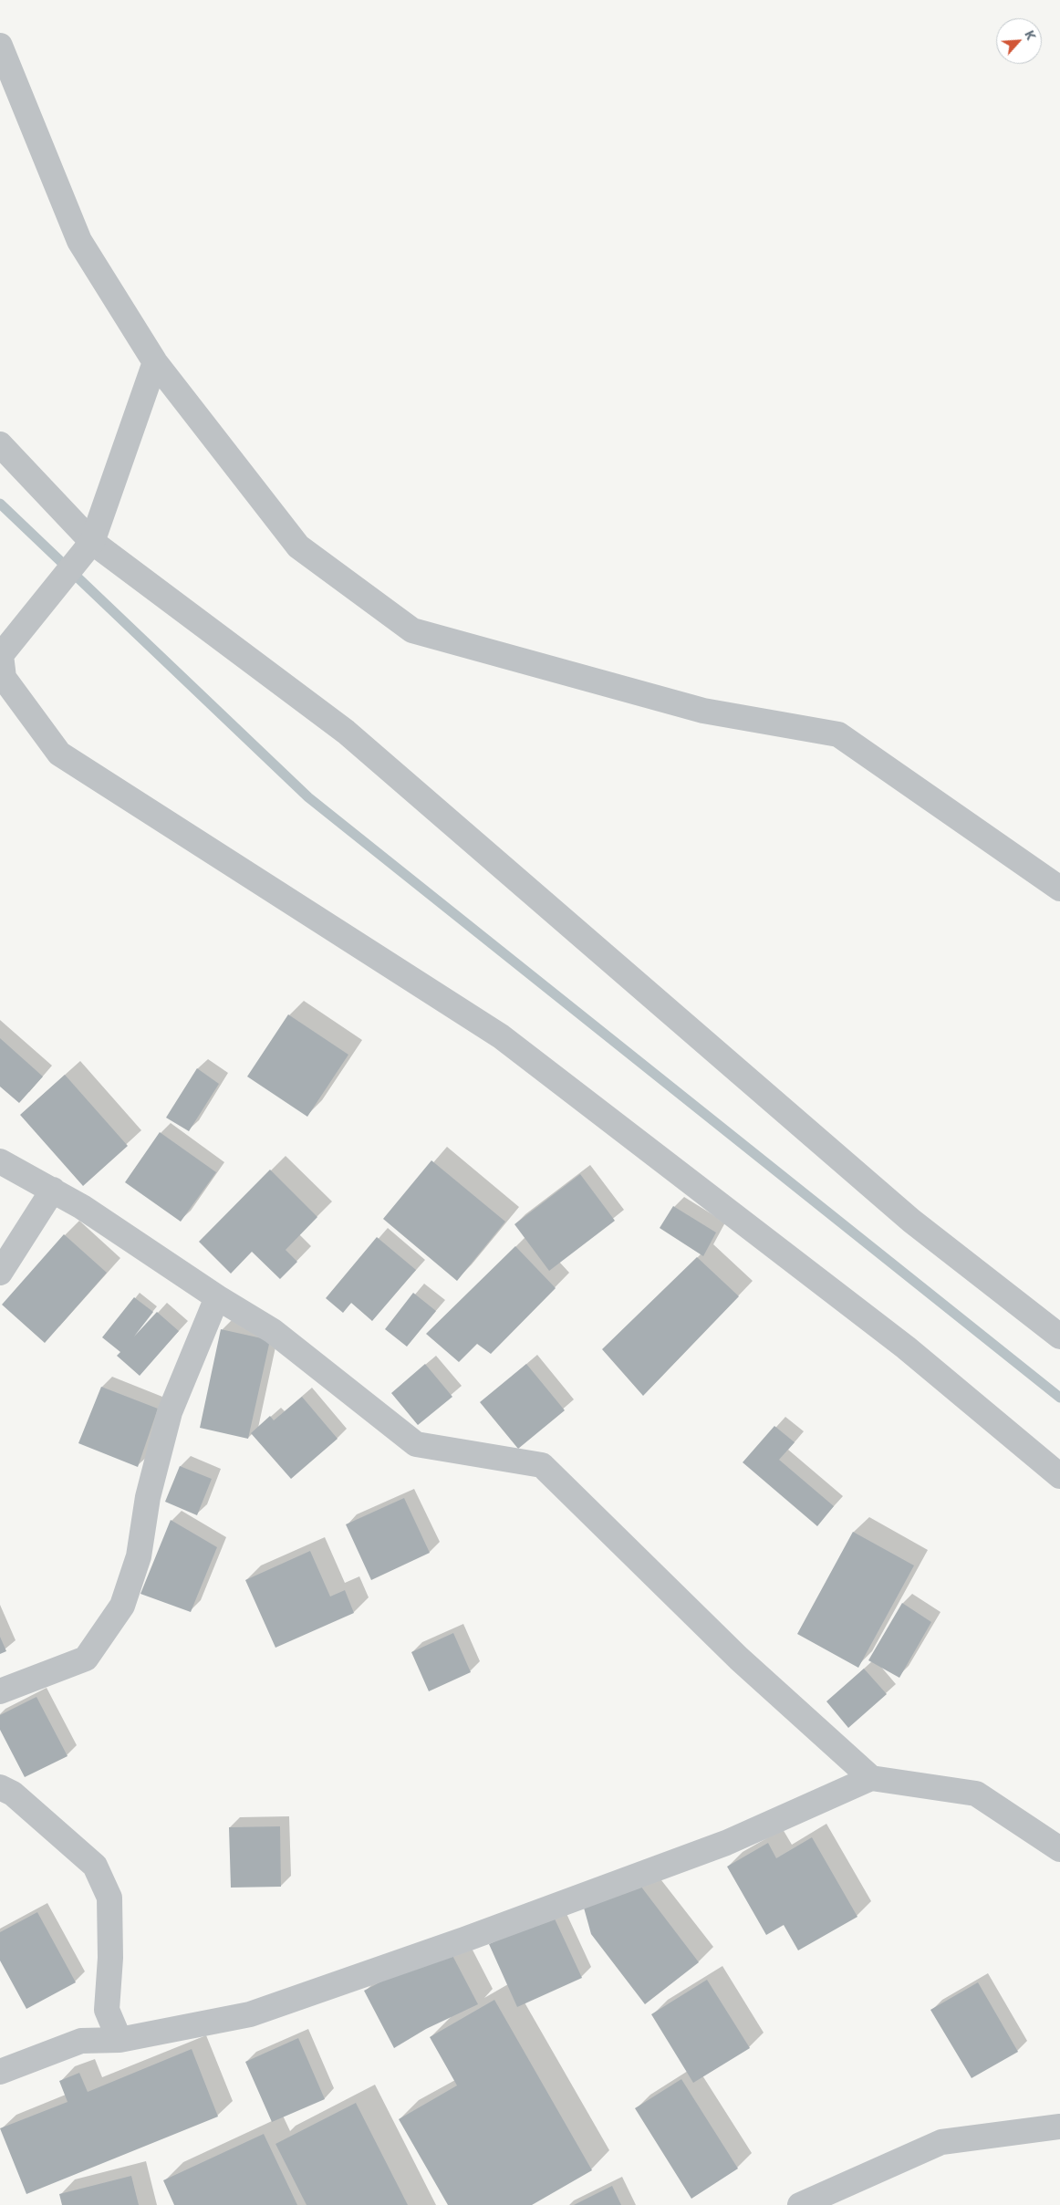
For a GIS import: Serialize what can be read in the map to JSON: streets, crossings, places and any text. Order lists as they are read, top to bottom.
{
  "north": "top right"
}
